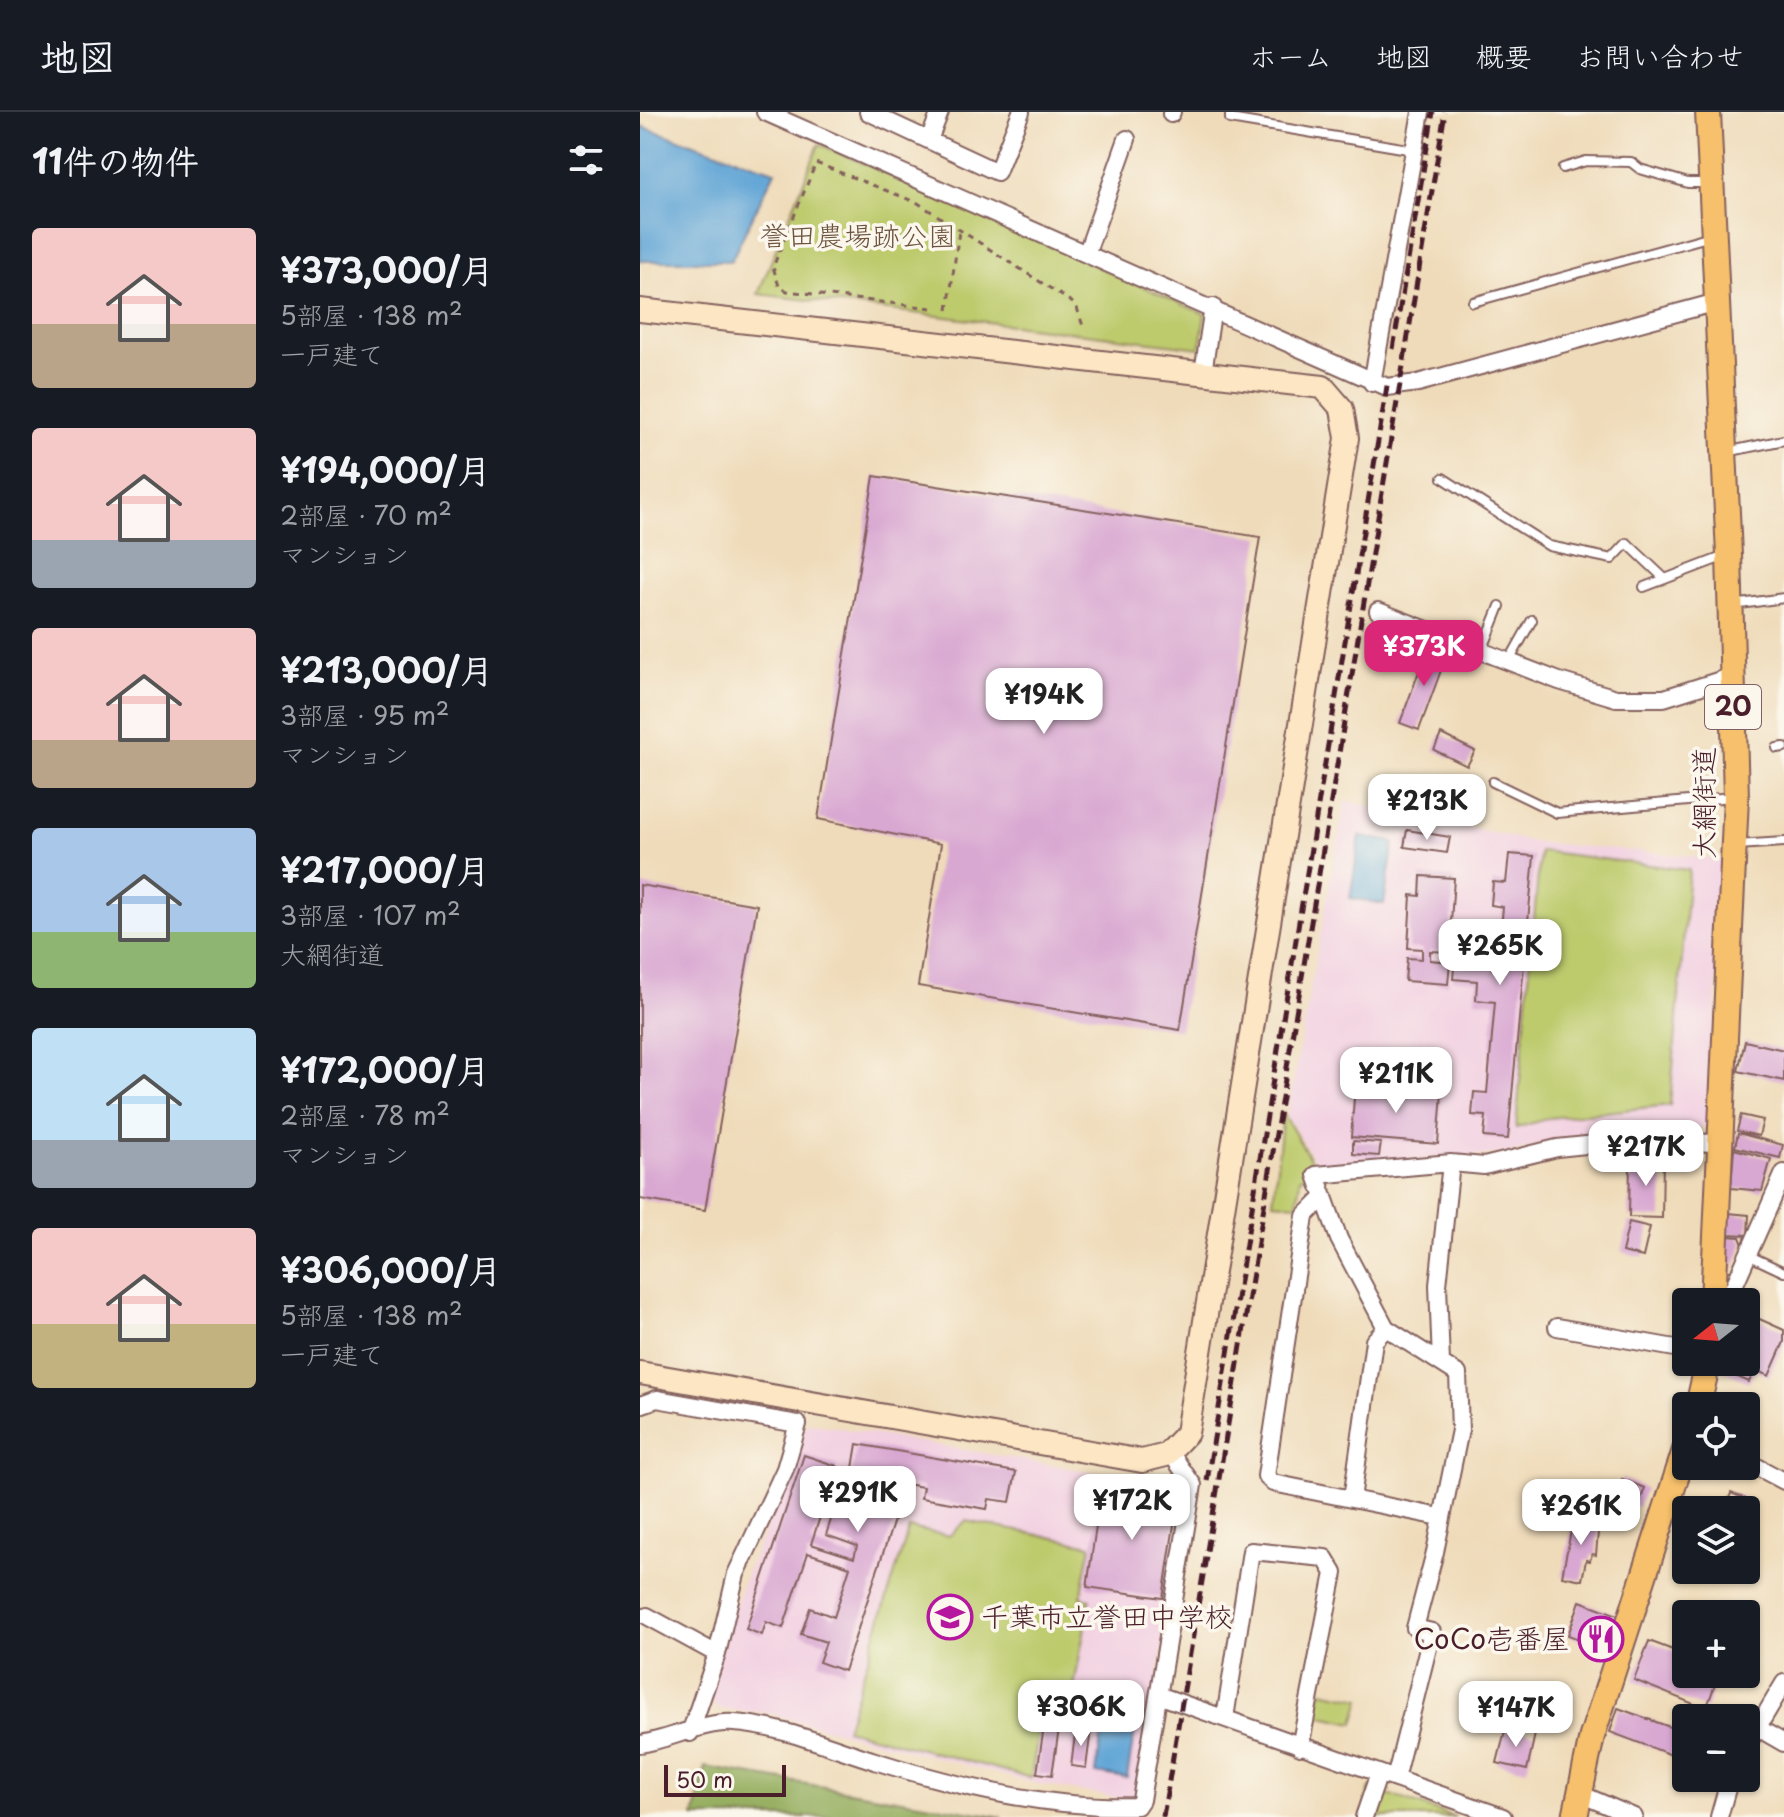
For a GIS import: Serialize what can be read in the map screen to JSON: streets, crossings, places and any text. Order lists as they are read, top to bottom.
{
  "streets": {
    "main road": ["20", "大網街道"]
  },
  "parks": ["誉田農場跡公園"],
  "places": {
    "school or university": ["千葉市立誉田中学校"],
    "restaurant": ["CoCo壱番屋"]
  },
  "scale_bar": "50 m",
  "north": "left",
  "page": {
    "header": "地図",
    "nav": [
      "ホーム",
      "地図",
      "概要",
      "お問い合わせ"
    ],
    "heading": "11件の物件",
    "list": [
      {
        "name": "¥373,000/月",
        "note": "5部屋 · 138 m² · 一戸建て"
      },
      {
        "name": "¥194,000/月",
        "note": "2部屋 · 70 m² · マンション"
      },
      {
        "name": "¥213,000/月",
        "note": "3部屋 · 95 m² · マンション"
      },
      {
        "name": "¥217,000/月",
        "note": "3部屋 · 107 m² · 大網街道"
      },
      {
        "name": "¥172,000/月",
        "note": "2部屋 · 78 m² · マンション"
      },
      {
        "name": "¥306,000/月",
        "note": "5部屋 · 138 m² · 一戸建て"
      }
    ],
    "price": [
      "¥373K",
      "¥194K",
      "¥213K",
      "¥265K",
      "¥211K",
      "¥217K",
      "¥291K",
      "¥172K",
      "¥261K",
      "¥306K",
      "¥147K"
    ],
    "map_buttons": ["+", "−"],
    "scale": "50 m"
  }
}
